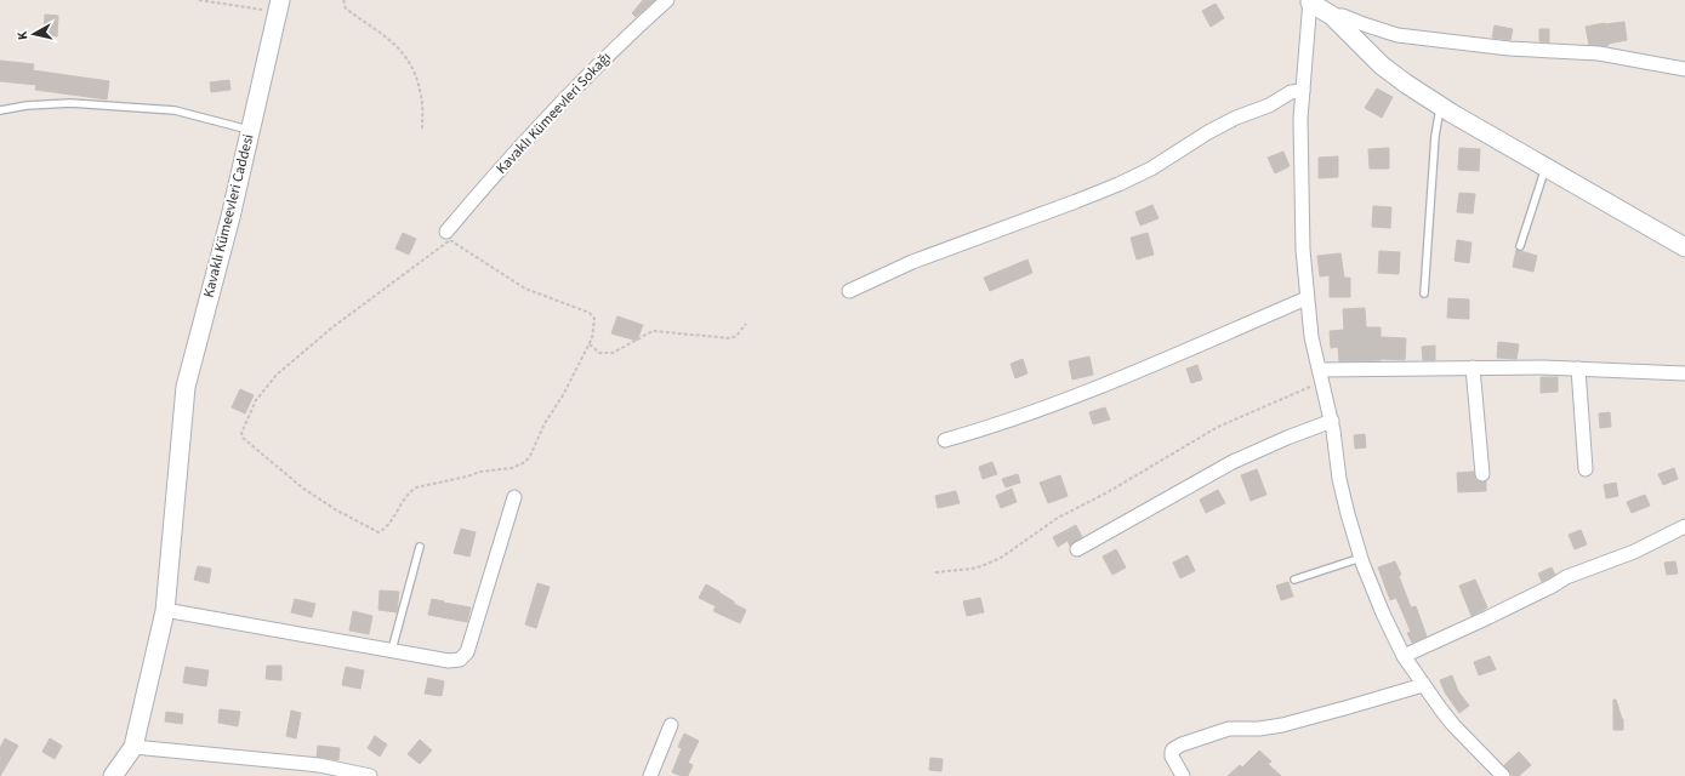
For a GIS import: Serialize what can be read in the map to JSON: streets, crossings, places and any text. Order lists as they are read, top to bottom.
{
  "streets": {
    "street": ["Kavaklı Kümeevleri Sokağı", "Kavaklı Kümeevleri Caddesi"]
  },
  "north": "left"
}
